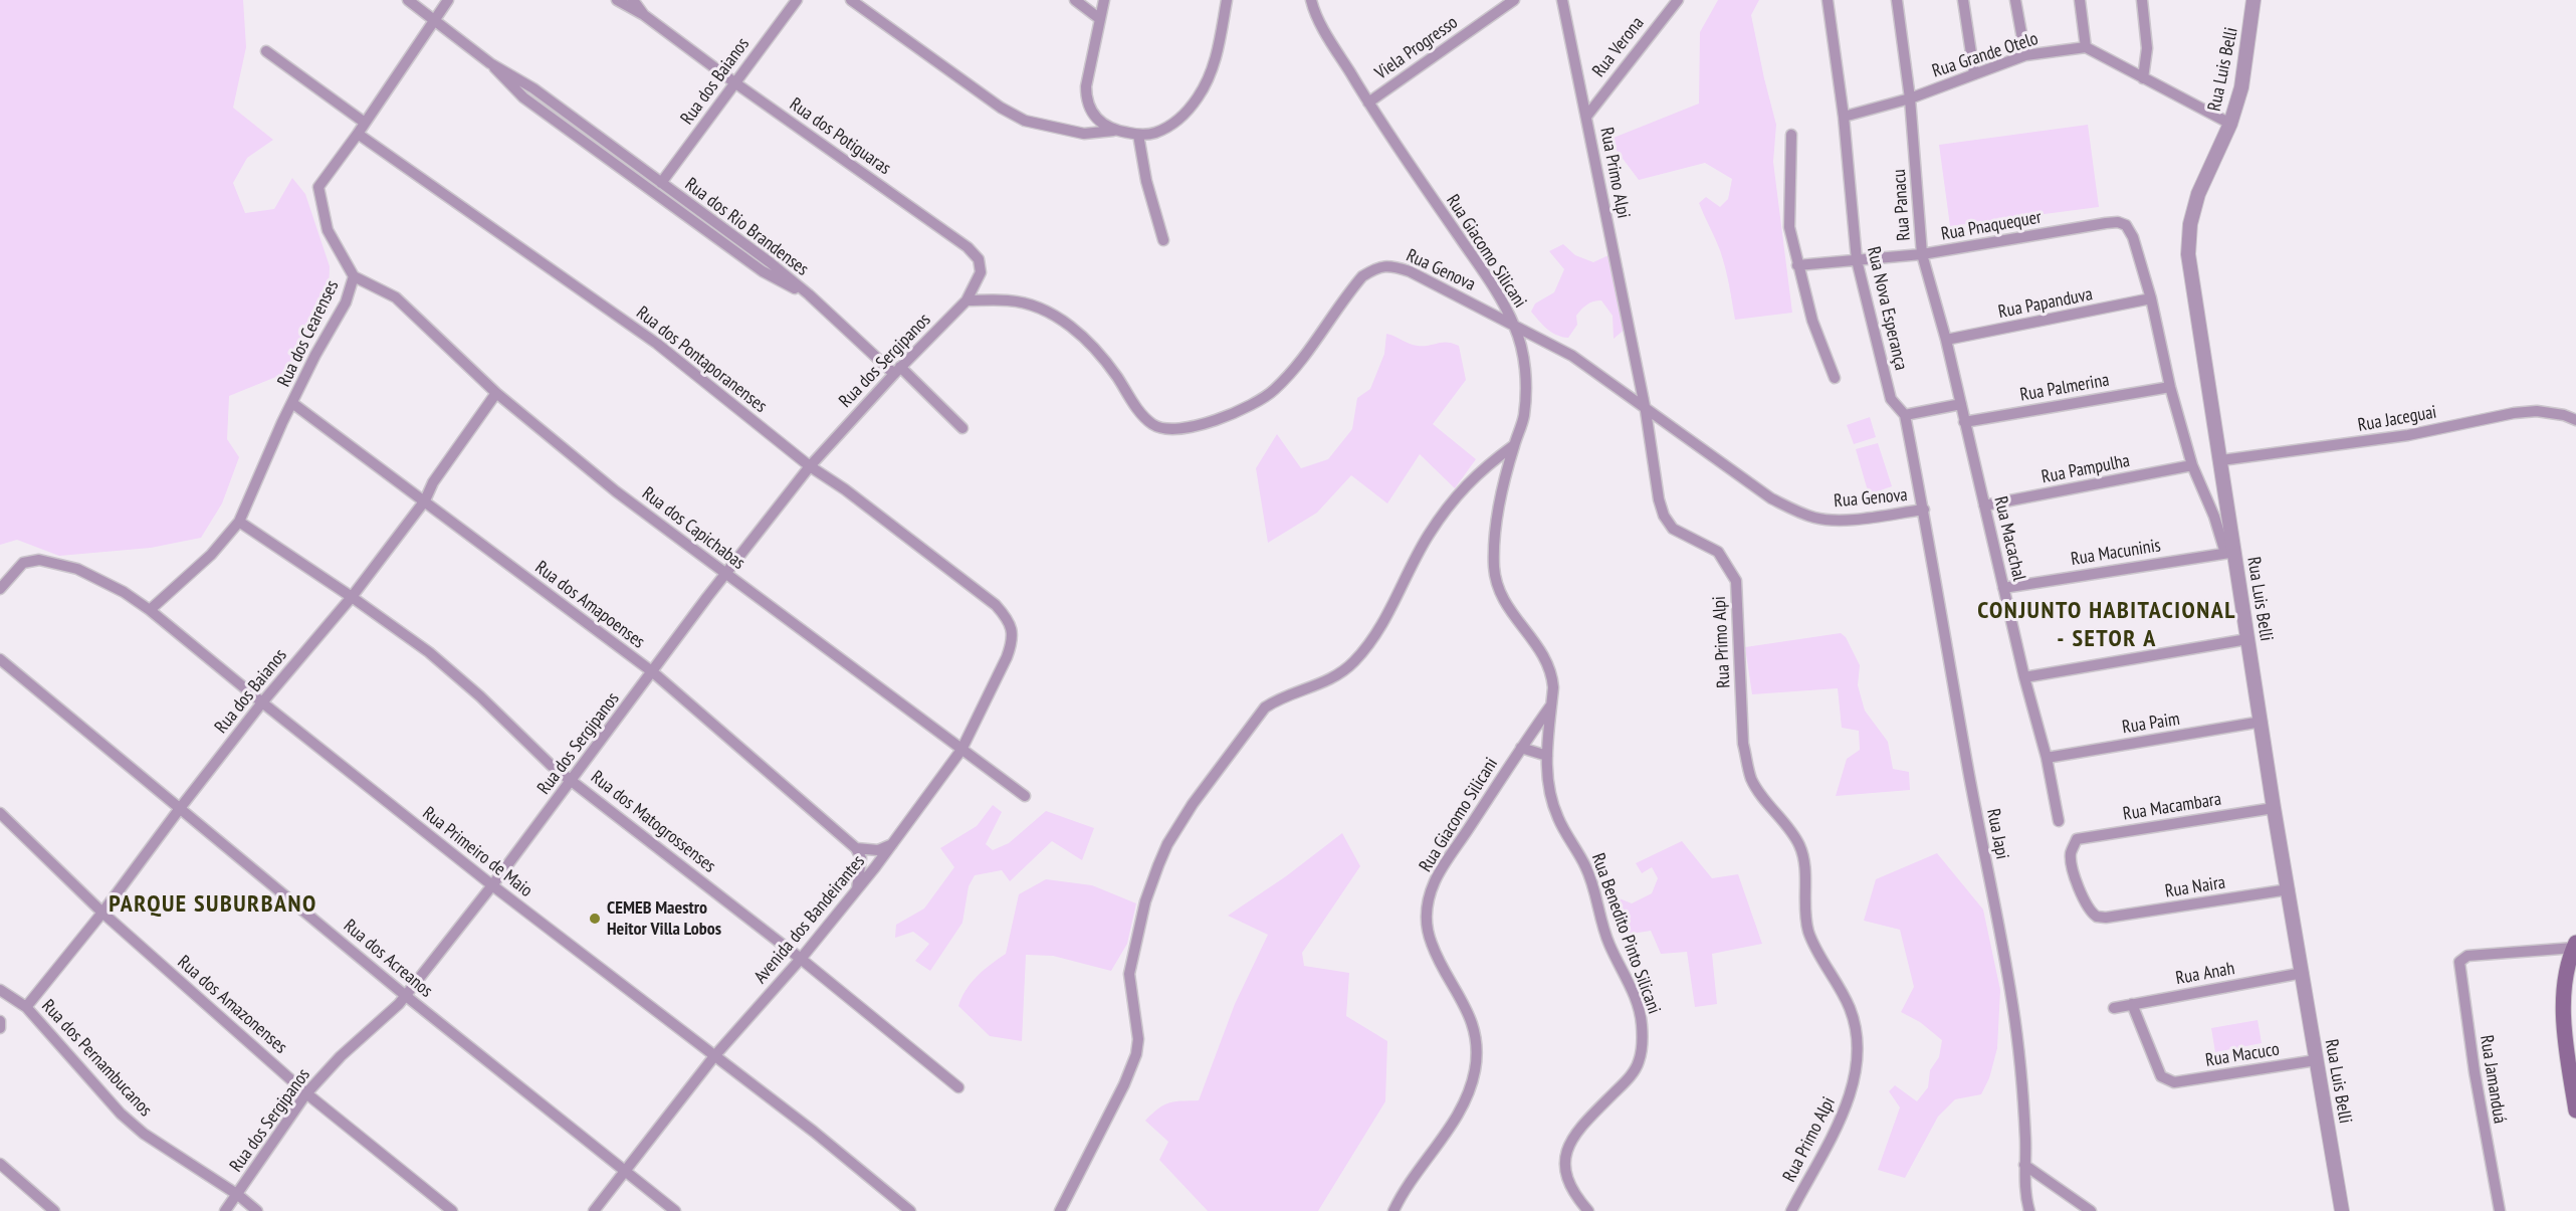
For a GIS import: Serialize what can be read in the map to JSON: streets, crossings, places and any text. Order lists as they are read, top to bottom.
{
  "streets": {
    "street": [
      "Rua Verona",
      "Viela Progresso",
      "Rua Grande Otelo",
      "Rua Luis Belli",
      "Rua dos Baianos",
      "Rua dos Potiguaras",
      "Rua Primo Alpi",
      "Rua Panacu",
      "Rua Pnaquequer",
      "Rua dos Rio Brandenses",
      "Rua Giacomo Silicani",
      "Rua Genova",
      "Rua Papanduva",
      "Rua Nova Esperança",
      "Rua dos Cearenses",
      "Rua dos Pontaporanenses",
      "Rua dos Sergipanos",
      "Rua Palmerina",
      "Rua Jaceguai",
      "Rua Pampulha",
      "Rua dos Capichabas",
      "Rua Macachal",
      "Rua Macuninis",
      "Rua dos Amapoenses",
      "Rua Paim",
      "Rua Macambara",
      "Rua dos Matogrossenses",
      "Rua Japi",
      "Rua Primeiro de Maio",
      "Rua Naira",
      "Avenida dos Bandeirantes",
      "Rua Benedito Pinto Silicani",
      "Rua dos Acreanos",
      "Rua Anah",
      "Rua dos Amazonenses",
      "Rua Macuco",
      "Rua dos Pernambucanos",
      "Rua Jamanduá"
    ]
  },
  "crossings": [
    ["Rua Verona", "Rua Primo Alpi"],
    ["Viela Progresso", "Rua Giacomo Silicani"],
    ["Rua Grande Otelo", "Rua Panacu"],
    ["Rua Grande Otelo", "Rua Nova Esperança"],
    ["Rua Luis Belli", "Rua Jaceguai"],
    ["Rua Luis Belli", "Rua Macuninis"],
    ["Rua Luis Belli", "Rua Paim"],
    ["Rua Luis Belli", "Rua Macambara"],
    ["Rua Luis Belli", "Rua Naira"],
    ["Rua Luis Belli", "Rua Anah"],
    ["Rua Luis Belli", "Rua Macuco"],
    ["Rua dos Baianos", "Rua dos Potiguaras"],
    ["Rua dos Baianos", "Rua dos Rio Brandenses"],
    ["Rua dos Baianos", "Rua dos Capichabas"],
    ["Rua dos Baianos", "Rua dos Amapoenses"],
    ["Rua dos Baianos", "Rua dos Matogrossenses"],
    ["Rua dos Baianos", "Rua Primeiro de Maio"],
    ["Rua dos Baianos", "Rua dos Acreanos"],
    ["Rua dos Baianos", "Rua dos Amazonenses"],
    ["Rua dos Baianos", "Rua dos Pernambucanos"],
    ["Rua dos Potiguaras", "Rua Genova"],
    ["Rua dos Potiguaras", "Rua dos Sergipanos"],
    ["Rua Primo Alpi", "Rua Genova"],
    ["Rua Panacu", "Rua Pnaquequer"],
    ["Rua Panacu", "Rua Papanduva"],
    ["Rua Panacu", "Rua Macachal"],
    ["Rua Pnaquequer", "Rua Papanduva"],
    ["Rua Pnaquequer", "Rua Nova Esperança"],
    ["Rua Giacomo Silicani", "Rua Genova"],
    ["Rua Giacomo Silicani", "Rua Benedito Pinto Silicani"],
    ["Rua Genova", "Rua Nova Esperança"],
    ["Rua Genova", "Rua dos Sergipanos"],
    ["Rua Genova", "Rua Japi"],
    ["Rua Nova Esperança", "Rua Japi"],
    ["Rua dos Cearenses", "Rua dos Pontaporanenses"],
    ["Rua dos Cearenses", "Rua dos Capichabas"],
    ["Rua dos Cearenses", "Rua dos Amapoenses"],
    ["Rua dos Cearenses", "Rua dos Matogrossenses"],
    ["Rua dos Cearenses", "Rua Primeiro de Maio"],
    ["Rua dos Pontaporanenses", "Rua dos Sergipanos"],
    ["Rua dos Pontaporanenses", "Avenida dos Bandeirantes"],
    ["Rua dos Sergipanos", "Rua dos Capichabas"],
    ["Rua dos Sergipanos", "Rua dos Amapoenses"],
    ["Rua dos Sergipanos", "Rua dos Matogrossenses"],
    ["Rua dos Sergipanos", "Rua Primeiro de Maio"],
    ["Rua dos Sergipanos", "Rua dos Acreanos"],
    ["Rua dos Sergipanos", "Rua dos Amazonenses"],
    ["Rua dos Sergipanos", "Rua dos Pernambucanos"],
    ["Rua Palmerina", "Rua Macachal"],
    ["Rua Pampulha", "Rua Macachal"],
    ["Rua dos Capichabas", "Avenida dos Bandeirantes"],
    ["Rua Macachal", "Rua Macuninis"],
    ["Rua Macachal", "Rua Paim"],
    ["Rua Macambara", "Rua Naira"],
    ["Rua dos Matogrossenses", "Avenida dos Bandeirantes"],
    ["Rua Primeiro de Maio", "Avenida dos Bandeirantes"],
    ["Avenida dos Bandeirantes", "Rua dos Acreanos"],
    ["Rua Anah", "Rua Macuco"]
  ],
  "districts": ["CONJUNTO HABITACIONAL - SETOR A", "PARQUE SUBURBANO"],
  "places": ["CEMEB Maestro Heitor Villa Lobos"]
}
